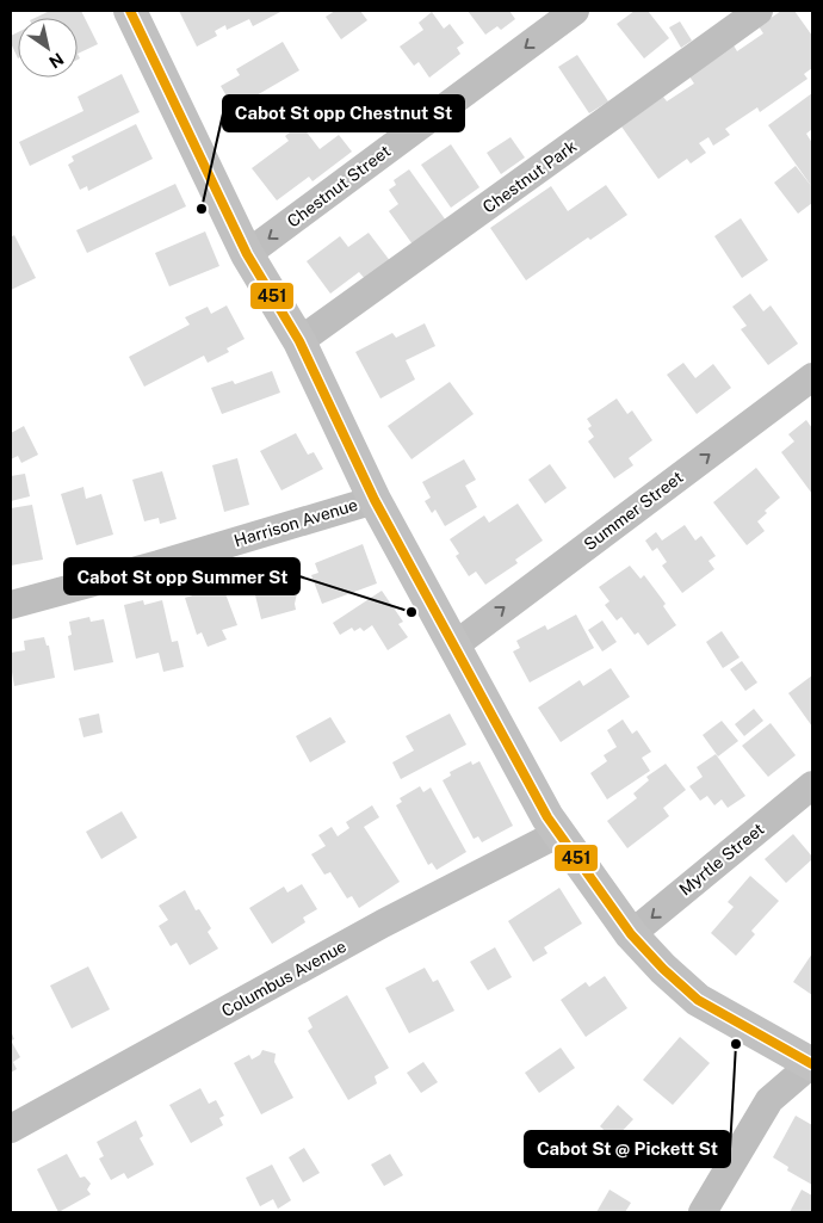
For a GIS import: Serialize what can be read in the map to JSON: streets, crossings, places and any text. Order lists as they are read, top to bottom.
{
  "streets": {
    "street": [
      "Chestnut Park",
      "Chestnut Street",
      "Summer Street",
      "Harrison Avenue",
      "Myrtle Street",
      "Columbus Avenue"
    ]
  },
  "one_way": ["Chestnut Street", "Summer Street", "Myrtle Street"],
  "places": ["Cabot St opp Chestnut St", "Cabot St opp Summer St", "Cabot St @ Pickett St"],
  "lines": ["transit line 451"],
  "north": "bottom right"
}
